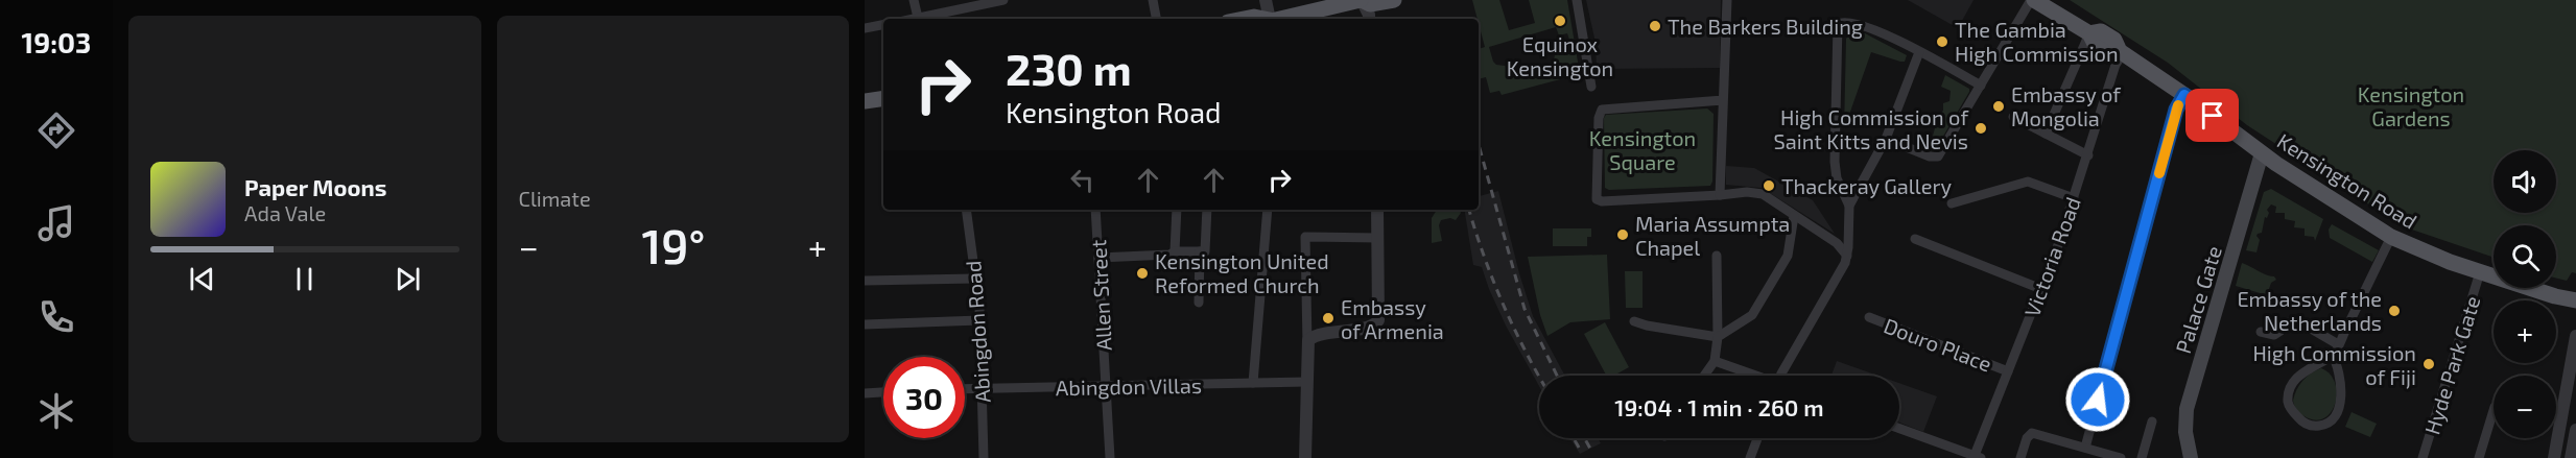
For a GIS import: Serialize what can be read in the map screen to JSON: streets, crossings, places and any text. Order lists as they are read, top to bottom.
{
  "streets": {
    "main road": ["Kensington Road", "Palace Gate"],
    "street": [
      "Victoria Road",
      "Allen Street",
      "Abingdon Road",
      "Douro Place",
      "Hyde Park Gate",
      "Abingdon Villas"
    ]
  },
  "crossings": [
    ["Kensington Road", "Victoria Road"],
    ["Kensington Road", "Palace Gate"],
    ["Kensington Road", "Hyde Park Gate"],
    ["Victoria Road", "Douro Place"],
    ["Allen Street", "Abingdon Villas"],
    ["Abingdon Road", "Abingdon Villas"]
  ],
  "parks": ["Kensington Gardens", "Kensington Square"],
  "places": [
    "Equinox Kensington",
    "The Barkers Building",
    "The Gambia High Commission",
    "Embassy of Mongolia",
    "High Commission of Saint Kitts and Nevis",
    "Thackeray Gallery",
    "Maria Assumpta Chapel",
    "Kensington United Reformed Church",
    "Embassy of the Netherlands",
    "Embassy of Armenia",
    "High Commission of Fiji"
  ],
  "page": {
    "tabs": "19:03",
    "tile": "Climate",
    "turn": ["230 m", "Kensington Road"],
    "map_buttons": ["+", "−"],
    "song": ["Paper Moons", "Ada Vale"],
    "heat": ["−", "19°", "+"],
    "limit": "30",
    "trip": "19:04 · 1 min · 260 m"
  }
}
